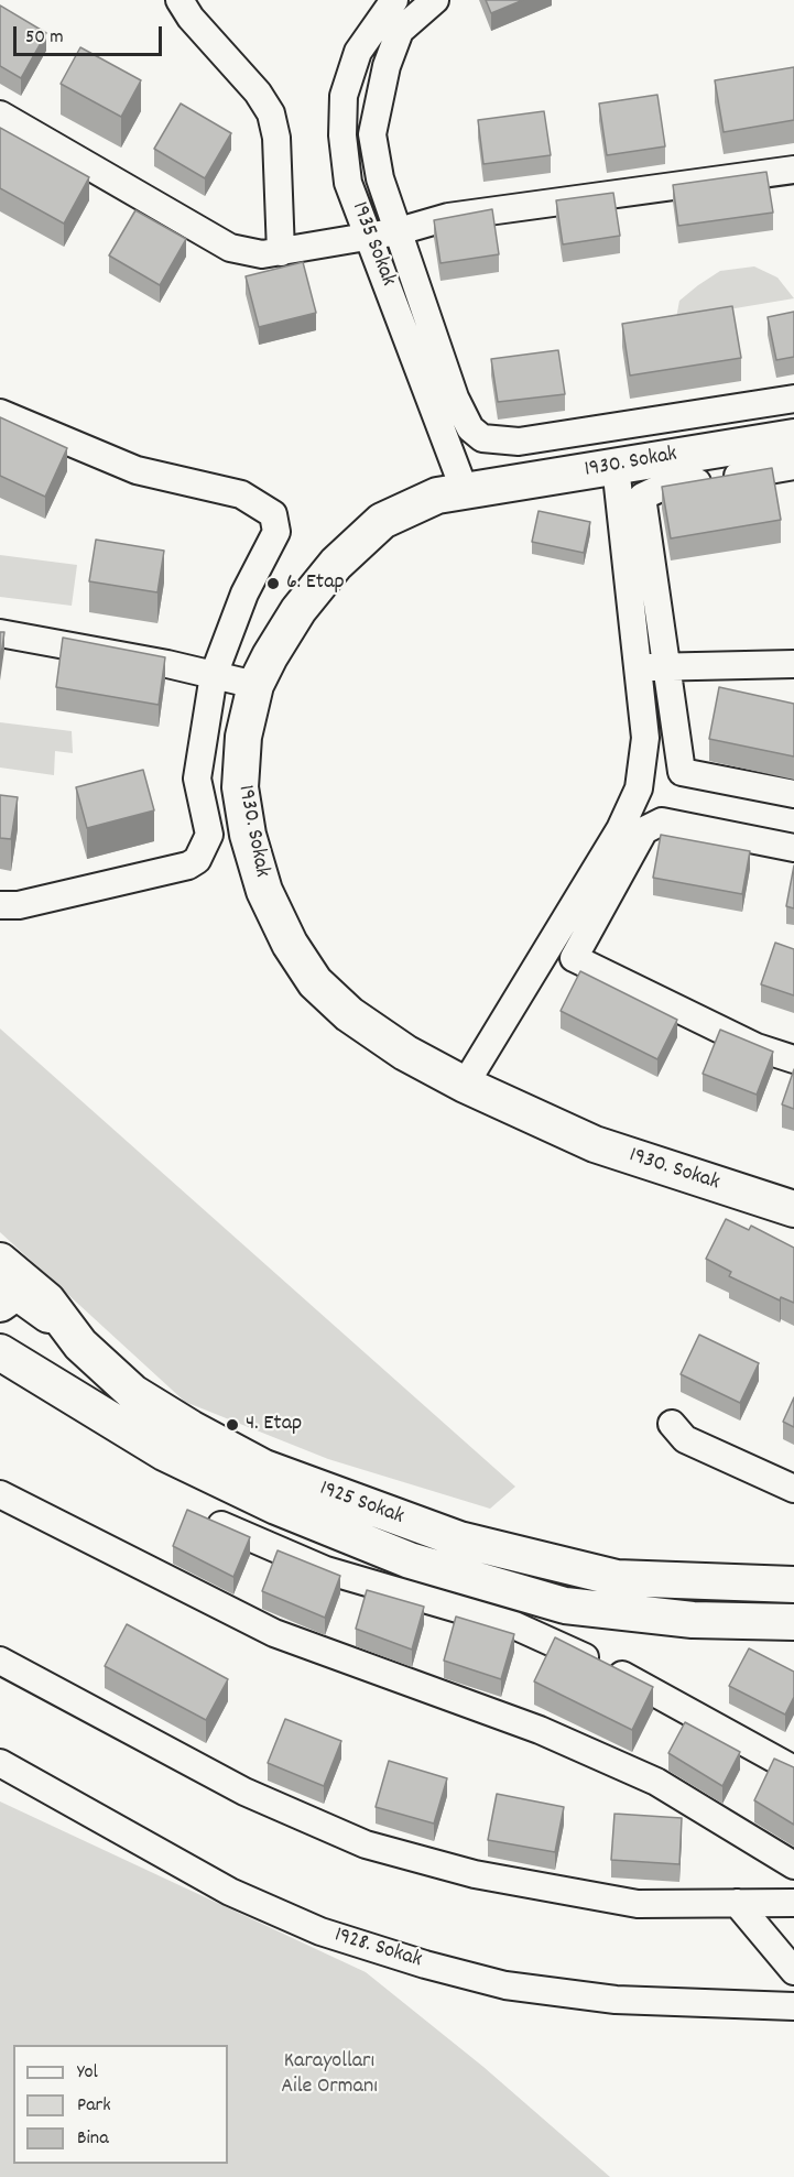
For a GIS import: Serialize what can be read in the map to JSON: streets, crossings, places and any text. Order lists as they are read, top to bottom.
{
  "streets": {
    "main road": ["1930. Sokak", "1925 Sokak"],
    "street": ["1935 Sokak", "1928. Sokak"]
  },
  "crossings": [
    ["1935 Sokak", "1930. Sokak"]
  ],
  "parks": ["Karayolları Aile Ormanı"],
  "places": ["6. Etap", "4. Etap"],
  "legend": ["Yol", "Park", "Bina"],
  "scale_bar": "50 m"
}
